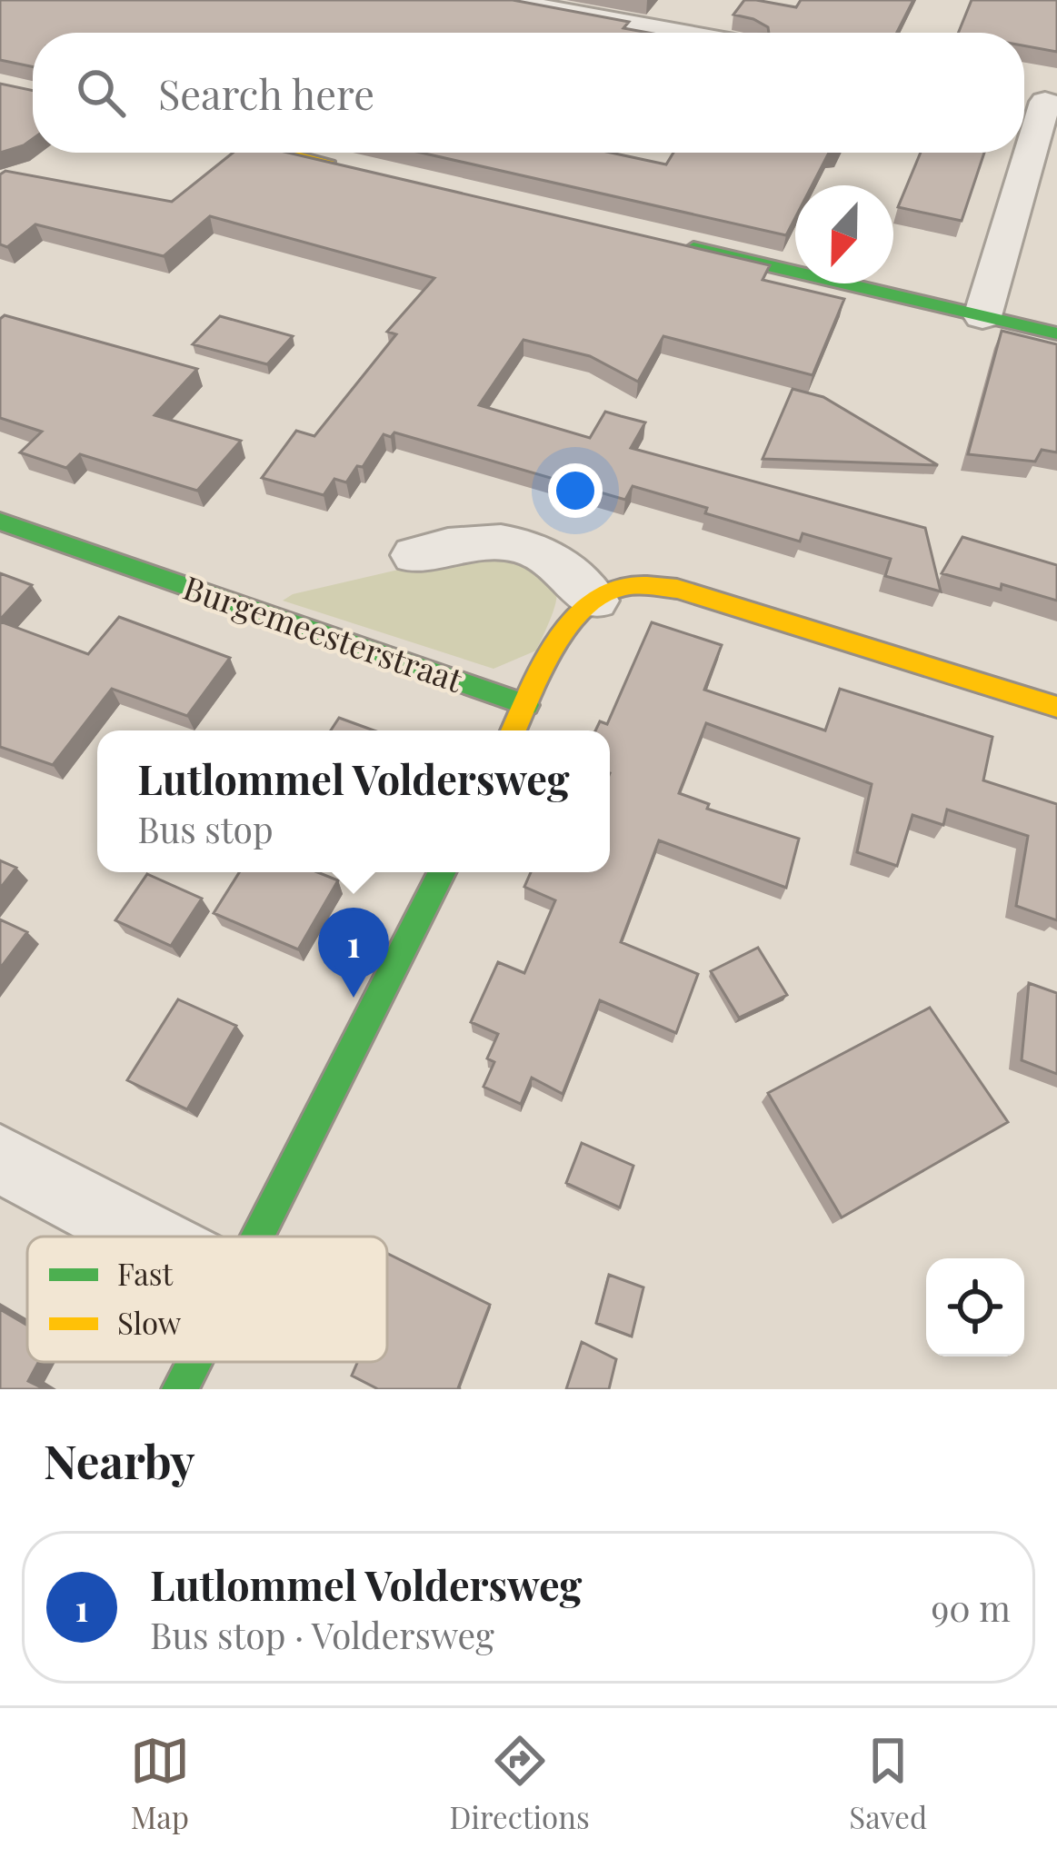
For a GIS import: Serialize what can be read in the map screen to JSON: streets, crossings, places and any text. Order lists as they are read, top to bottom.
{
  "streets": {
    "street": ["Burgemeesterstraat"]
  },
  "legend": ["Fast", "Slow"],
  "north": "bottom",
  "page": {
    "search": "Search here",
    "popup": ["Lutlommel Voldersweg", "Bus stop"],
    "pins": "1",
    "heading": "Nearby",
    "list": [
      {
        "mark": "1",
        "name": "Lutlommel Voldersweg",
        "note": "Bus stop · Voldersweg",
        "value": "90 m"
      }
    ],
    "nav": ["Map", "Directions", "Saved"]
  }
}
